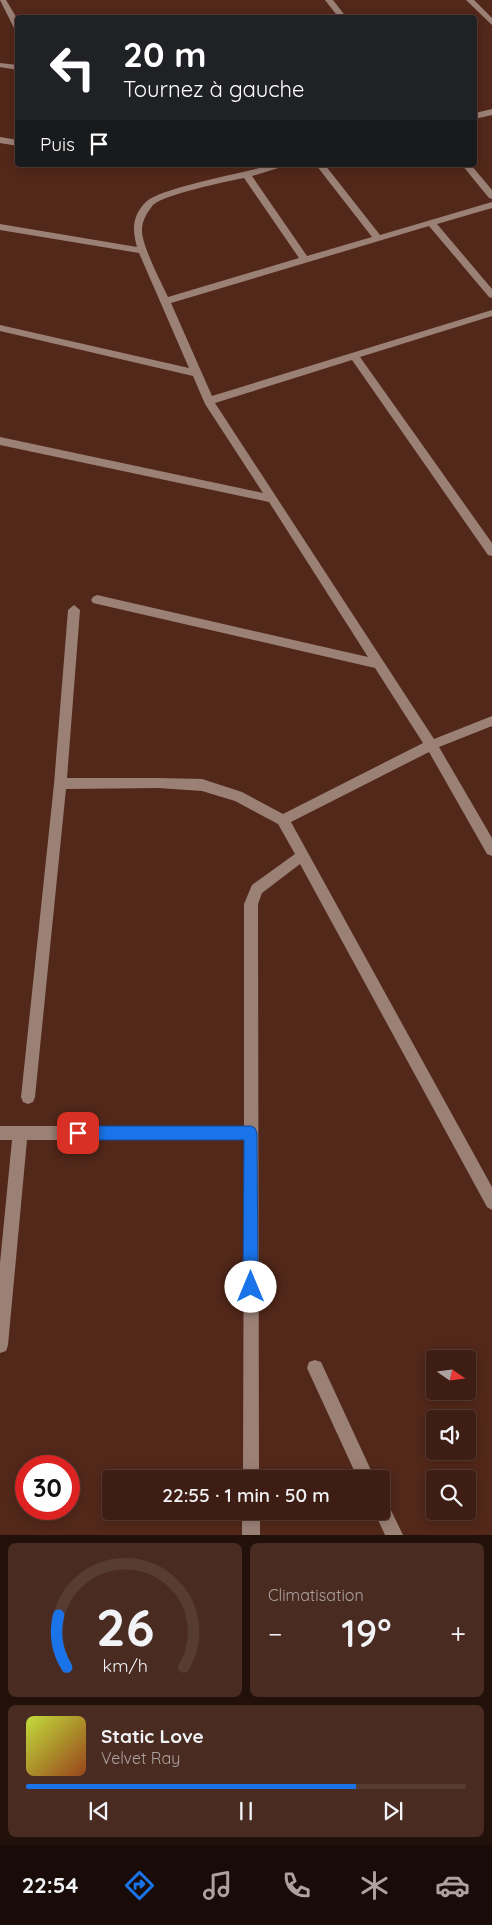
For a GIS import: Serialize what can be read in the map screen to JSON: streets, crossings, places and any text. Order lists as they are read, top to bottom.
{
  "north": "right",
  "page": {
    "turn": ["20 m", "Tournez à gauche"],
    "then": "Puis",
    "limit": "30",
    "trip": "22:55 · 1 min · 50 m",
    "tile": "Climatisation",
    "heat": ["−", "19°", "+"],
    "song": ["Static Love", "Velvet Ray"],
    "tabs": "22:54",
    "gauge": ["26", "km/h"]
  }
}
